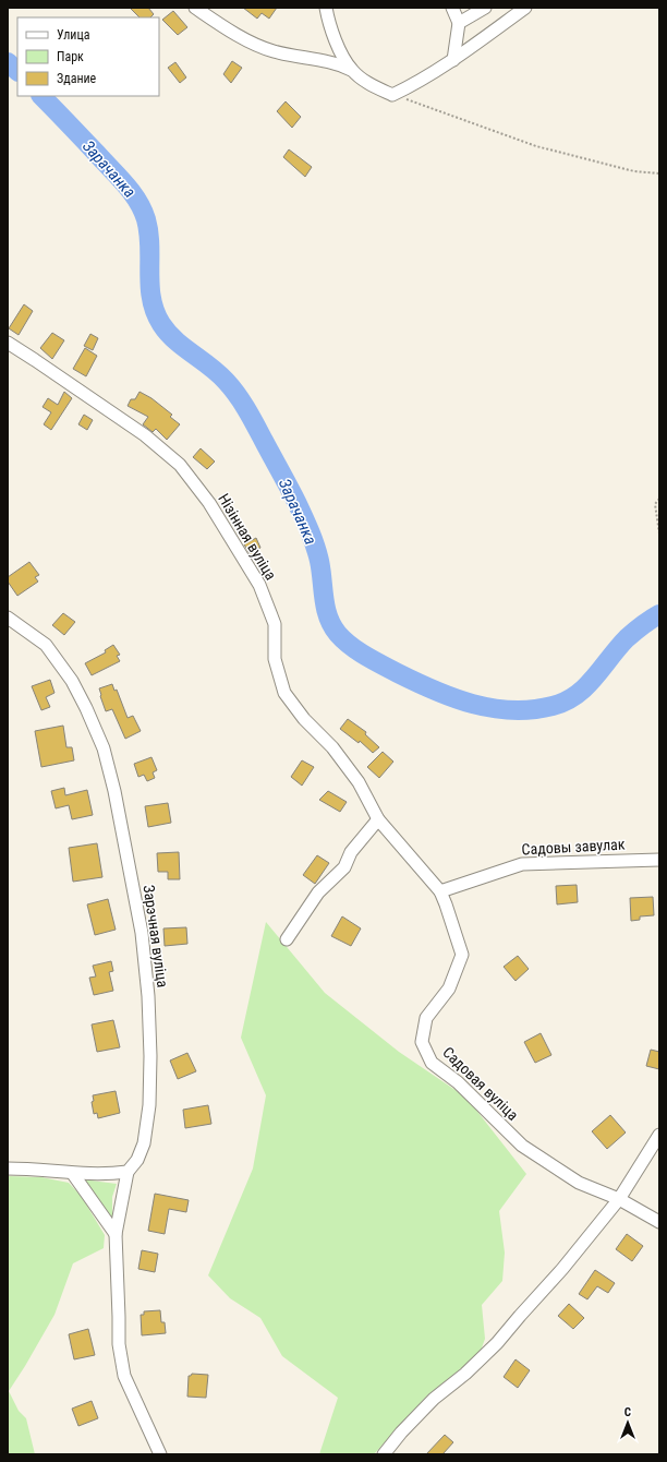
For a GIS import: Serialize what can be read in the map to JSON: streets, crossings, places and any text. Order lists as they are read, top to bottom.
{
  "streets": {
    "street": [
      "Нізінная вуліца",
      "Садовы завулак",
      "Зарэчная вуліца",
      "Садовая вуліца"
    ]
  },
  "crossings": [
    ["Нізінная вуліца", "Садовы завулак"],
    ["Нізінная вуліца", "Садовая вуліца"],
    ["Садовы завулак", "Садовая вуліца"]
  ],
  "water": ["Зарачанка"],
  "legend": ["Улица", "Парк", "Здание"],
  "north": "top"
}
